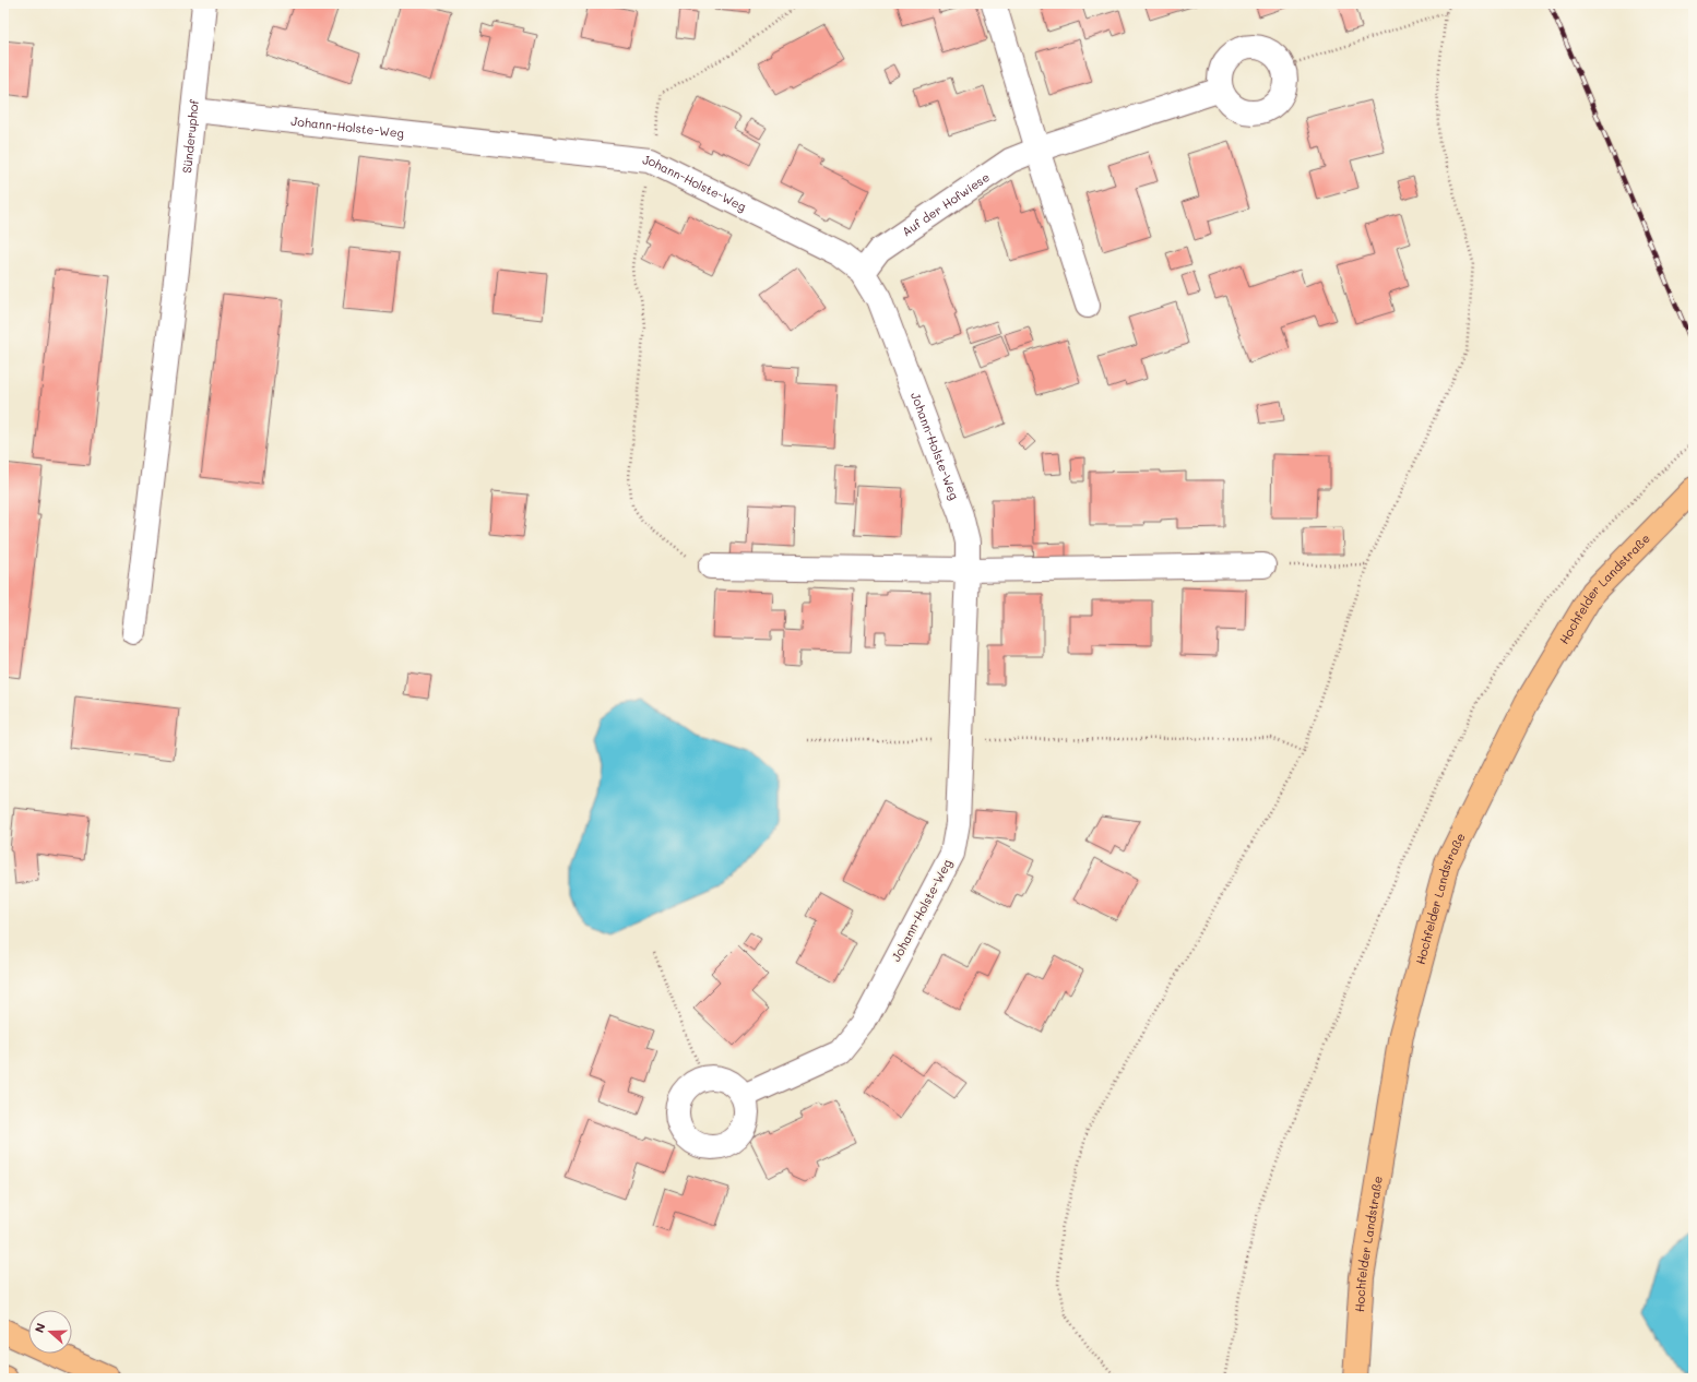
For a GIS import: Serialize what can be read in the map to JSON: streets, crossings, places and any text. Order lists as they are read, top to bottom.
{
  "streets": {
    "main road": ["Hochfelder Landstraße"],
    "street": ["Johann-Holste-Weg", "Sünderuphof", "Auf der Hofwiese"]
  },
  "crossings": [
    ["Johann-Holste-Weg", "Sünderuphof"],
    ["Johann-Holste-Weg", "Auf der Hofwiese"]
  ],
  "north": "left"
}
